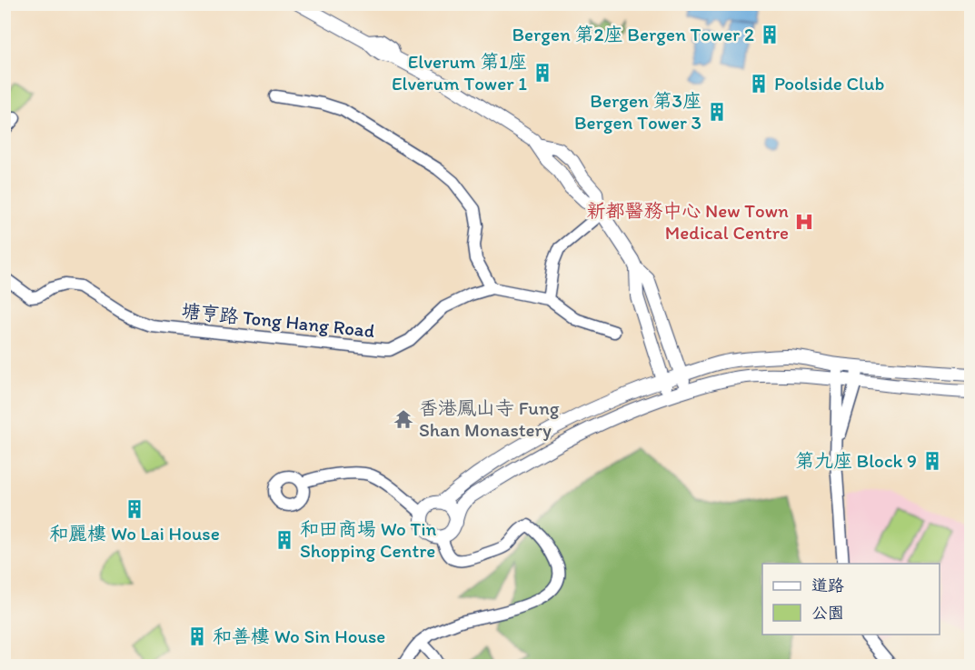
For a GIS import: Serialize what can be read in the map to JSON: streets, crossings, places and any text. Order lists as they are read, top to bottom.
{
  "streets": {
    "street": ["塘亨路 Tong Hang Road"]
  },
  "places": {
    "building": [
      "Bergen 第2座 Bergen Tower 2",
      "Elverum 第1座 Elverum Tower 1",
      "Poolside Club",
      "Bergen 第3座 Bergen Tower 3",
      "第九座 Block 9",
      "和麗樓 Wo Lai House",
      "和田商場 Wo Tin Shopping Centre",
      "和善樓 Wo Sin House"
    ],
    "hospital": ["新都醫務中心 New Town Medical Centre"],
    "temple": ["香港鳳山寺 Fung Shan Monastery"]
  },
  "legend": ["道路", "公園"]
}
